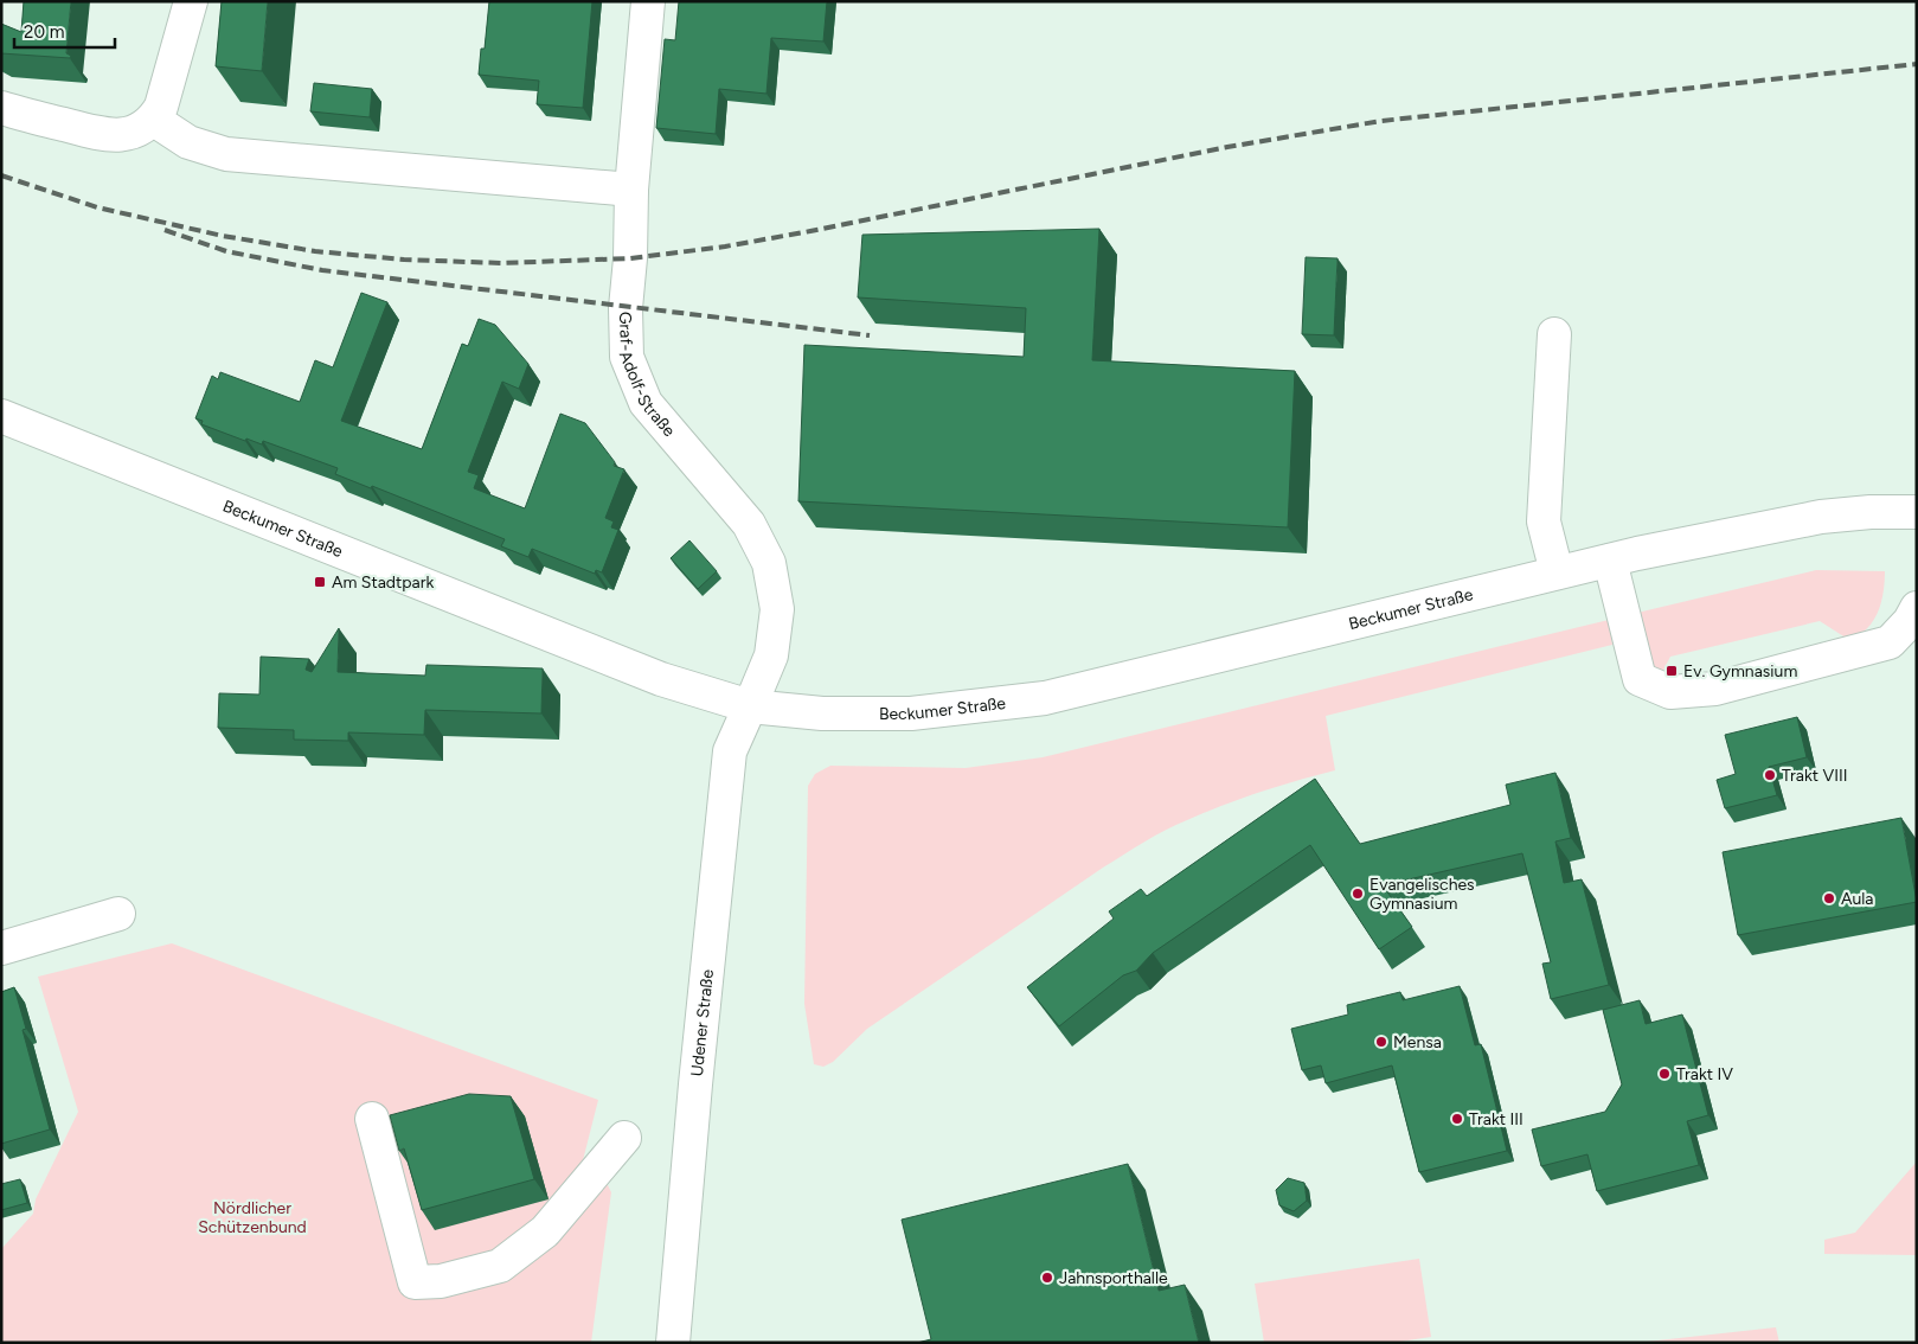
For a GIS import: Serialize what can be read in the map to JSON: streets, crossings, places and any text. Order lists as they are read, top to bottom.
{
  "streets": {
    "main road": ["Graf-Adolf-Straße", "Beckumer Straße", "Udener Straße"]
  },
  "crossings": [
    ["Graf-Adolf-Straße", "Beckumer Straße"],
    ["Graf-Adolf-Straße", "Udener Straße"],
    ["Beckumer Straße", "Udener Straße"]
  ],
  "parks": ["Nördlicher Schützenbund"],
  "places": {
    "transit": ["Am Stadtpark", "Ev. Gymnasium"],
    "other": [
      "Trakt VIII",
      "Evangelisches Gymnasium",
      "Aula",
      "Mensa",
      "Trakt IV",
      "Trakt III",
      "Jahnsporthalle"
    ]
  },
  "scale_bar": "20 m"
}
